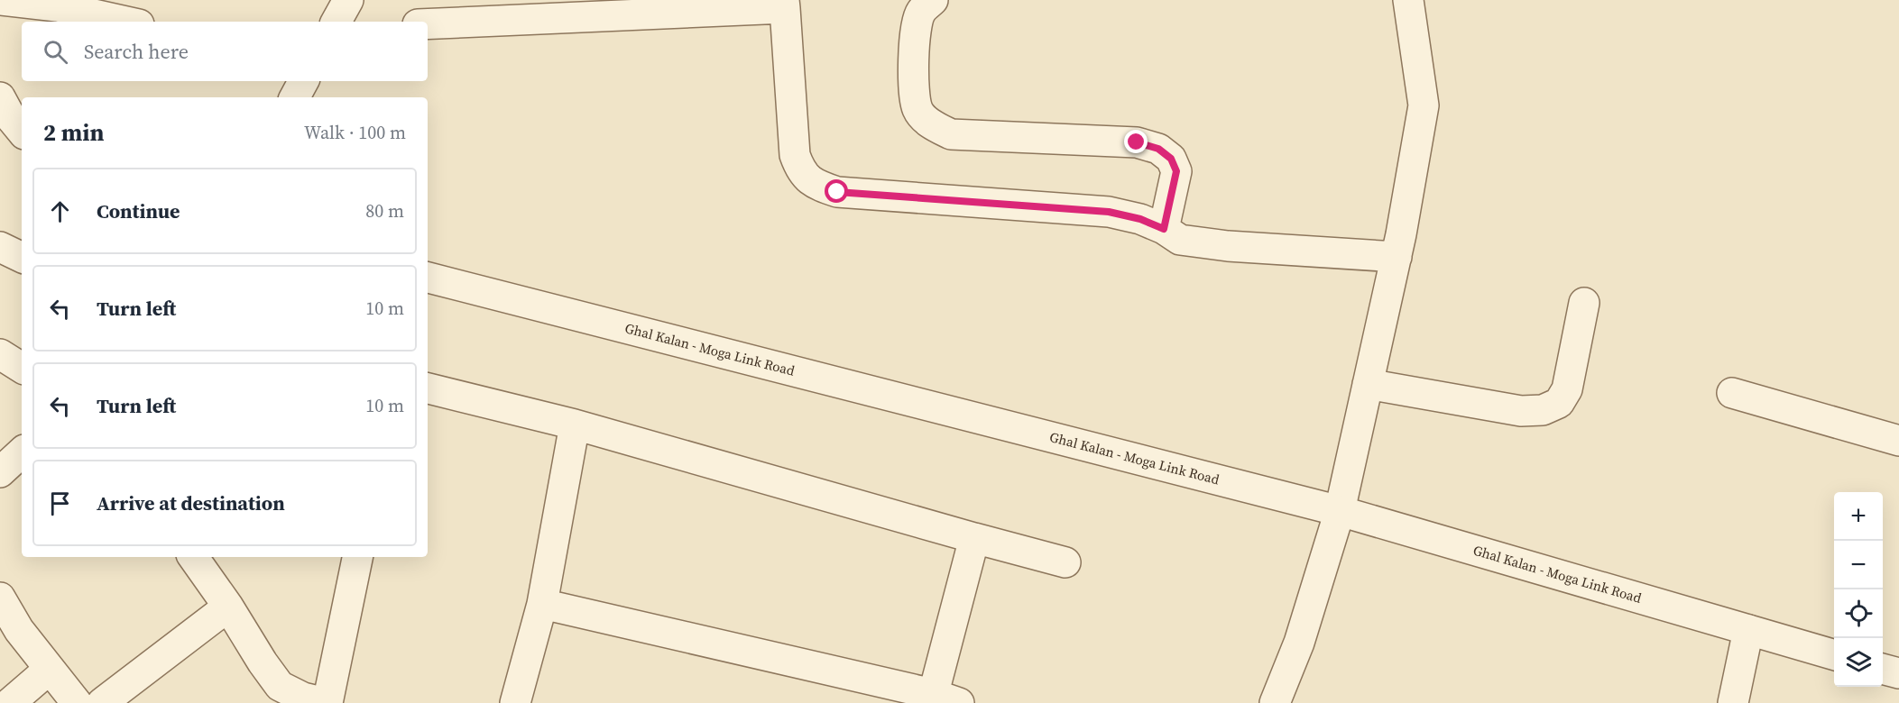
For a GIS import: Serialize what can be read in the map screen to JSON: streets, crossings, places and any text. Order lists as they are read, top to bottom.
{
  "streets": {
    "street": ["Ghal Kalan - Moga Link Road"]
  },
  "page": {
    "search": "Search here",
    "heading": ["2 min", "Walk · 100 m"],
    "list": [
      ["Continue", "80 m"],
      ["Turn left", "10 m"],
      ["Turn left", "10 m"],
      "Arrive at destination"
    ],
    "map_buttons": ["+", "−"]
  }
}
